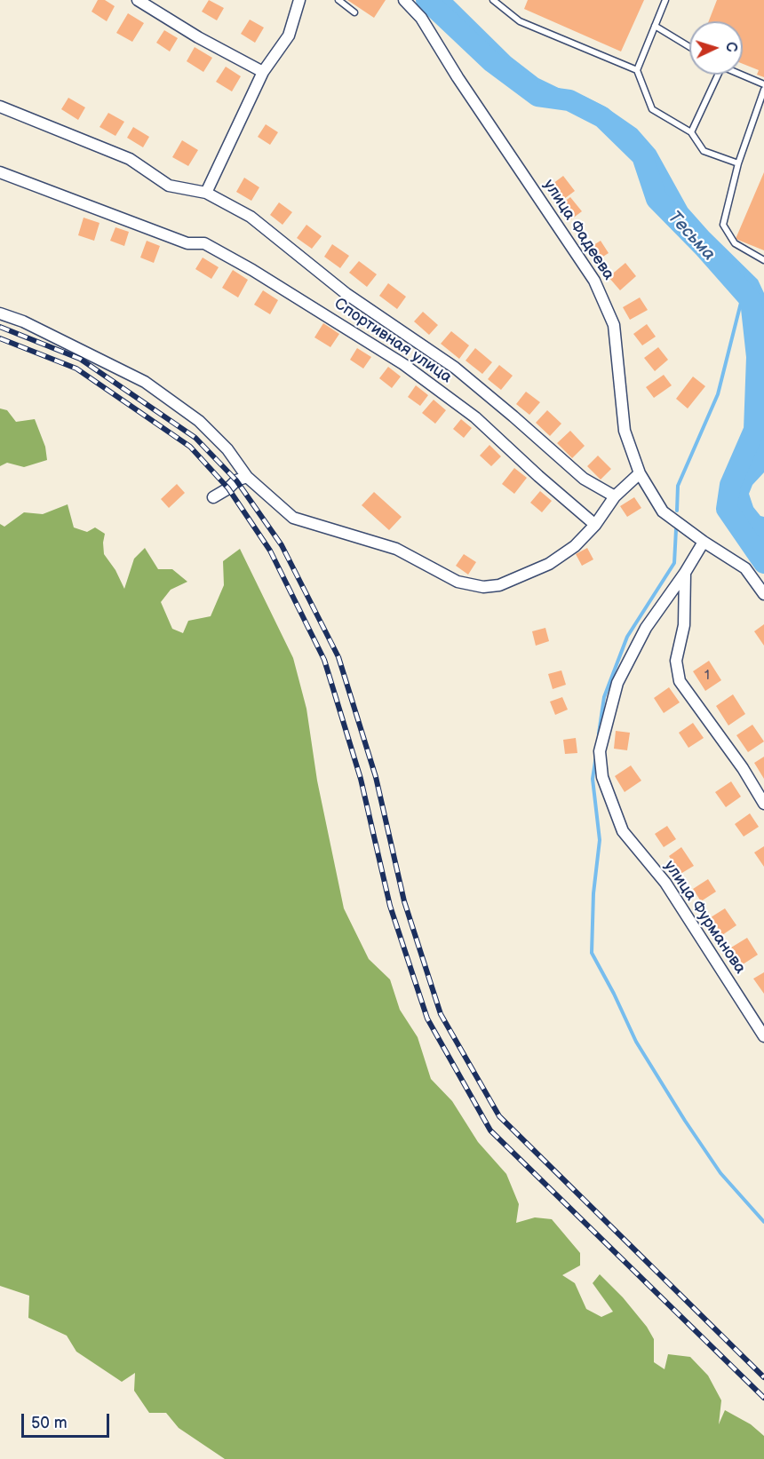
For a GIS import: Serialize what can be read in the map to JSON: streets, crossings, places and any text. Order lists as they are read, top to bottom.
{
  "streets": {
    "street": ["улица Фадеева", "Спортивная улица", "улица Фурманова"]
  },
  "crossings": [
    ["улица Фадеева", "улица Фурманова"]
  ],
  "water": ["Тесьма"],
  "house_numbers": ["1"],
  "scale_bar": "50 m",
  "north": "right"
}
